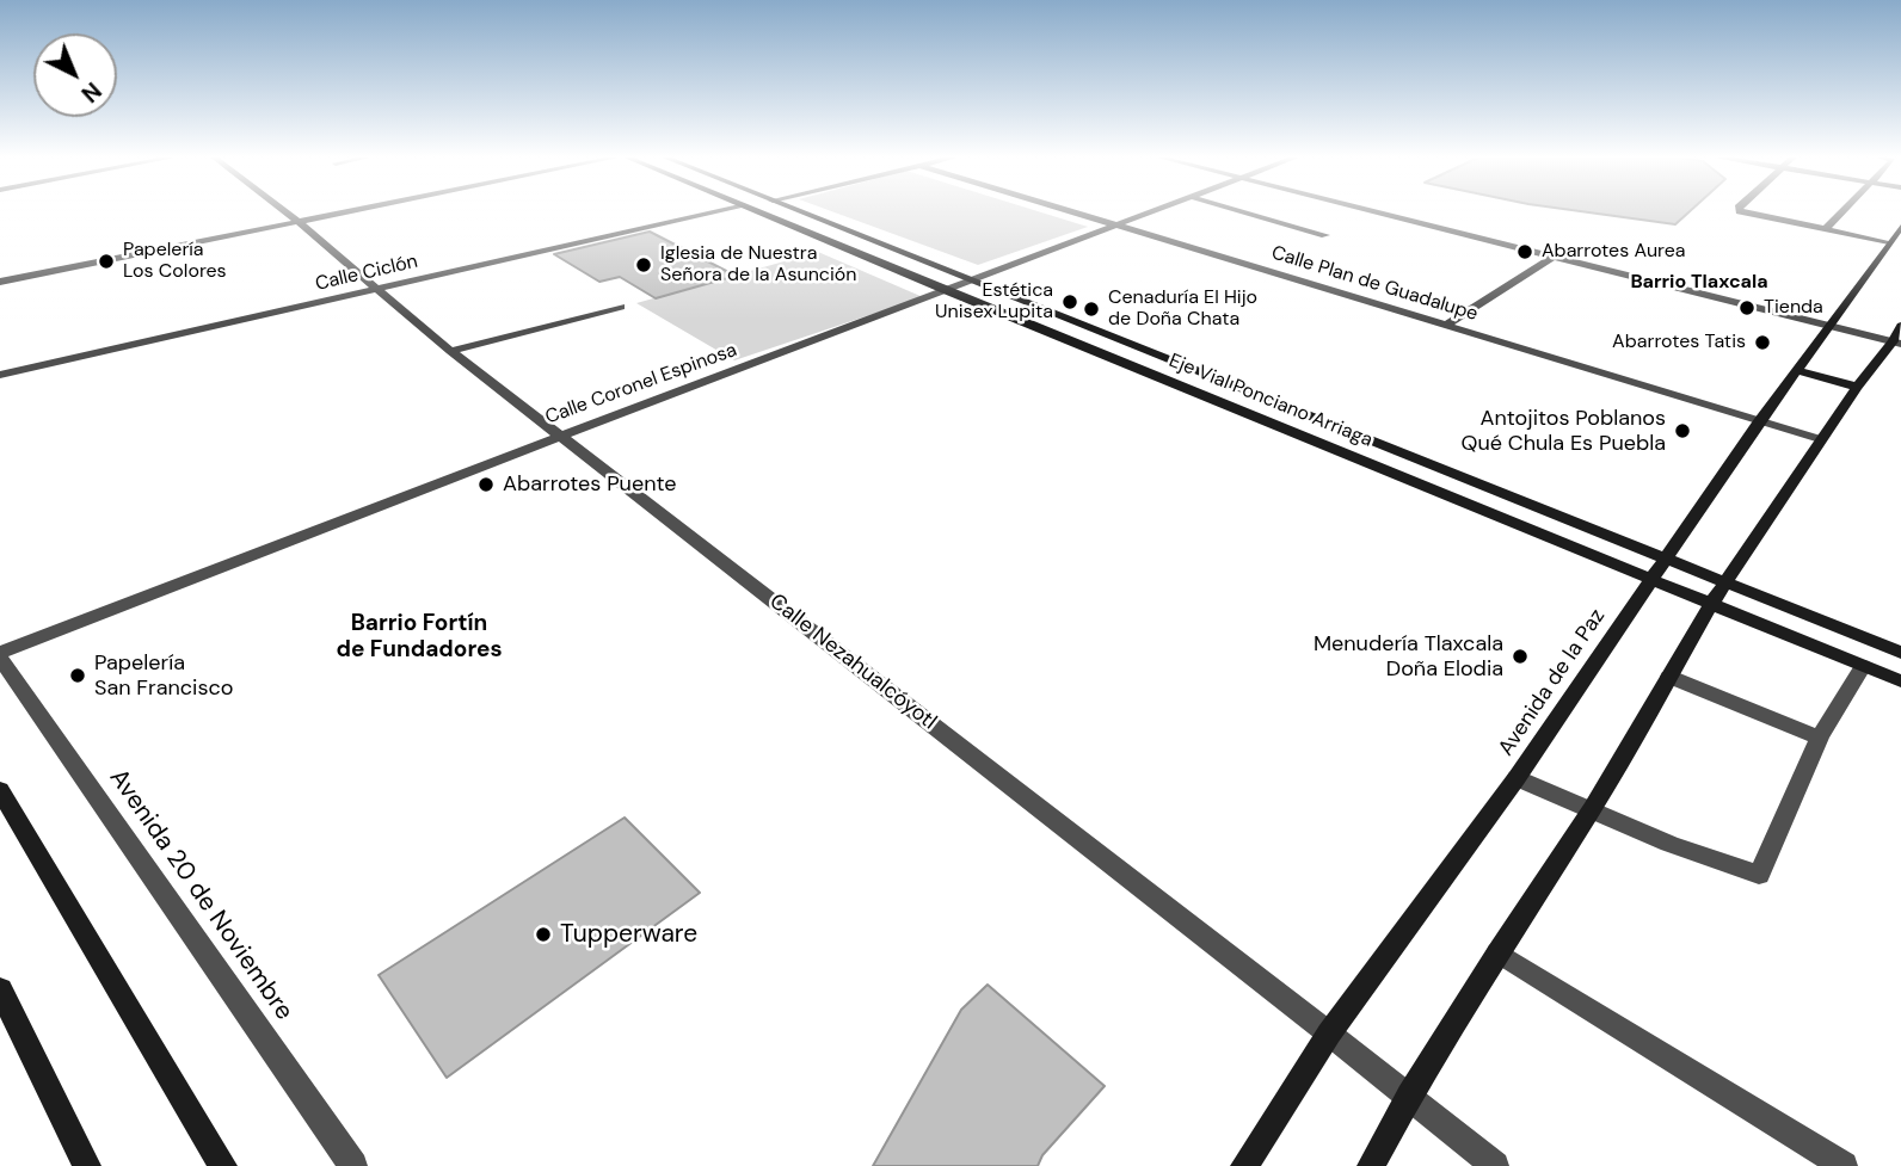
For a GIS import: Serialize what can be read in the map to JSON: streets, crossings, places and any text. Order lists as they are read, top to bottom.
{
  "streets": {
    "main road": ["Eje Vial Ponciano Arriaga", "Avenida de la Paz"],
    "street": [
      "Calle Ciclón",
      "Calle Plan de Guadalupe",
      "Calle Coronel Espinosa",
      "Calle Nezahualcóyotl",
      "Avenida 20 de Noviembre"
    ]
  },
  "crossings": [
    ["Calle Ciclón", "Calle Nezahualcóyotl"],
    ["Calle Plan de Guadalupe", "Calle Coronel Espinosa"],
    ["Calle Plan de Guadalupe", "Avenida de la Paz"],
    ["Calle Coronel Espinosa", "Eje Vial Ponciano Arriaga"],
    ["Calle Coronel Espinosa", "Calle Nezahualcóyotl"],
    ["Calle Coronel Espinosa", "Avenida 20 de Noviembre"],
    ["Eje Vial Ponciano Arriaga", "Avenida de la Paz"],
    ["Calle Nezahualcóyotl", "Avenida de la Paz"]
  ],
  "districts": ["Barrio Tlaxcala", "Barrio Fortín de Fundadores"],
  "places": [
    "Abarrotes Aurea",
    "Papelería Los Colores",
    "Iglesia de Nuestra Señora de la Asunción",
    "Estética Unisex Lupita",
    "Tienda",
    "Cenaduría El Hijo de Doña Chata",
    "Abarrotes Tatis",
    "Antojitos Poblanos Qué Chula Es Puebla",
    "Abarrotes Puente",
    "Menudería Tlaxcala Doña Elodia",
    "Papelería San Francisco",
    "Tupperware"
  ],
  "north": "bottom right"
}
